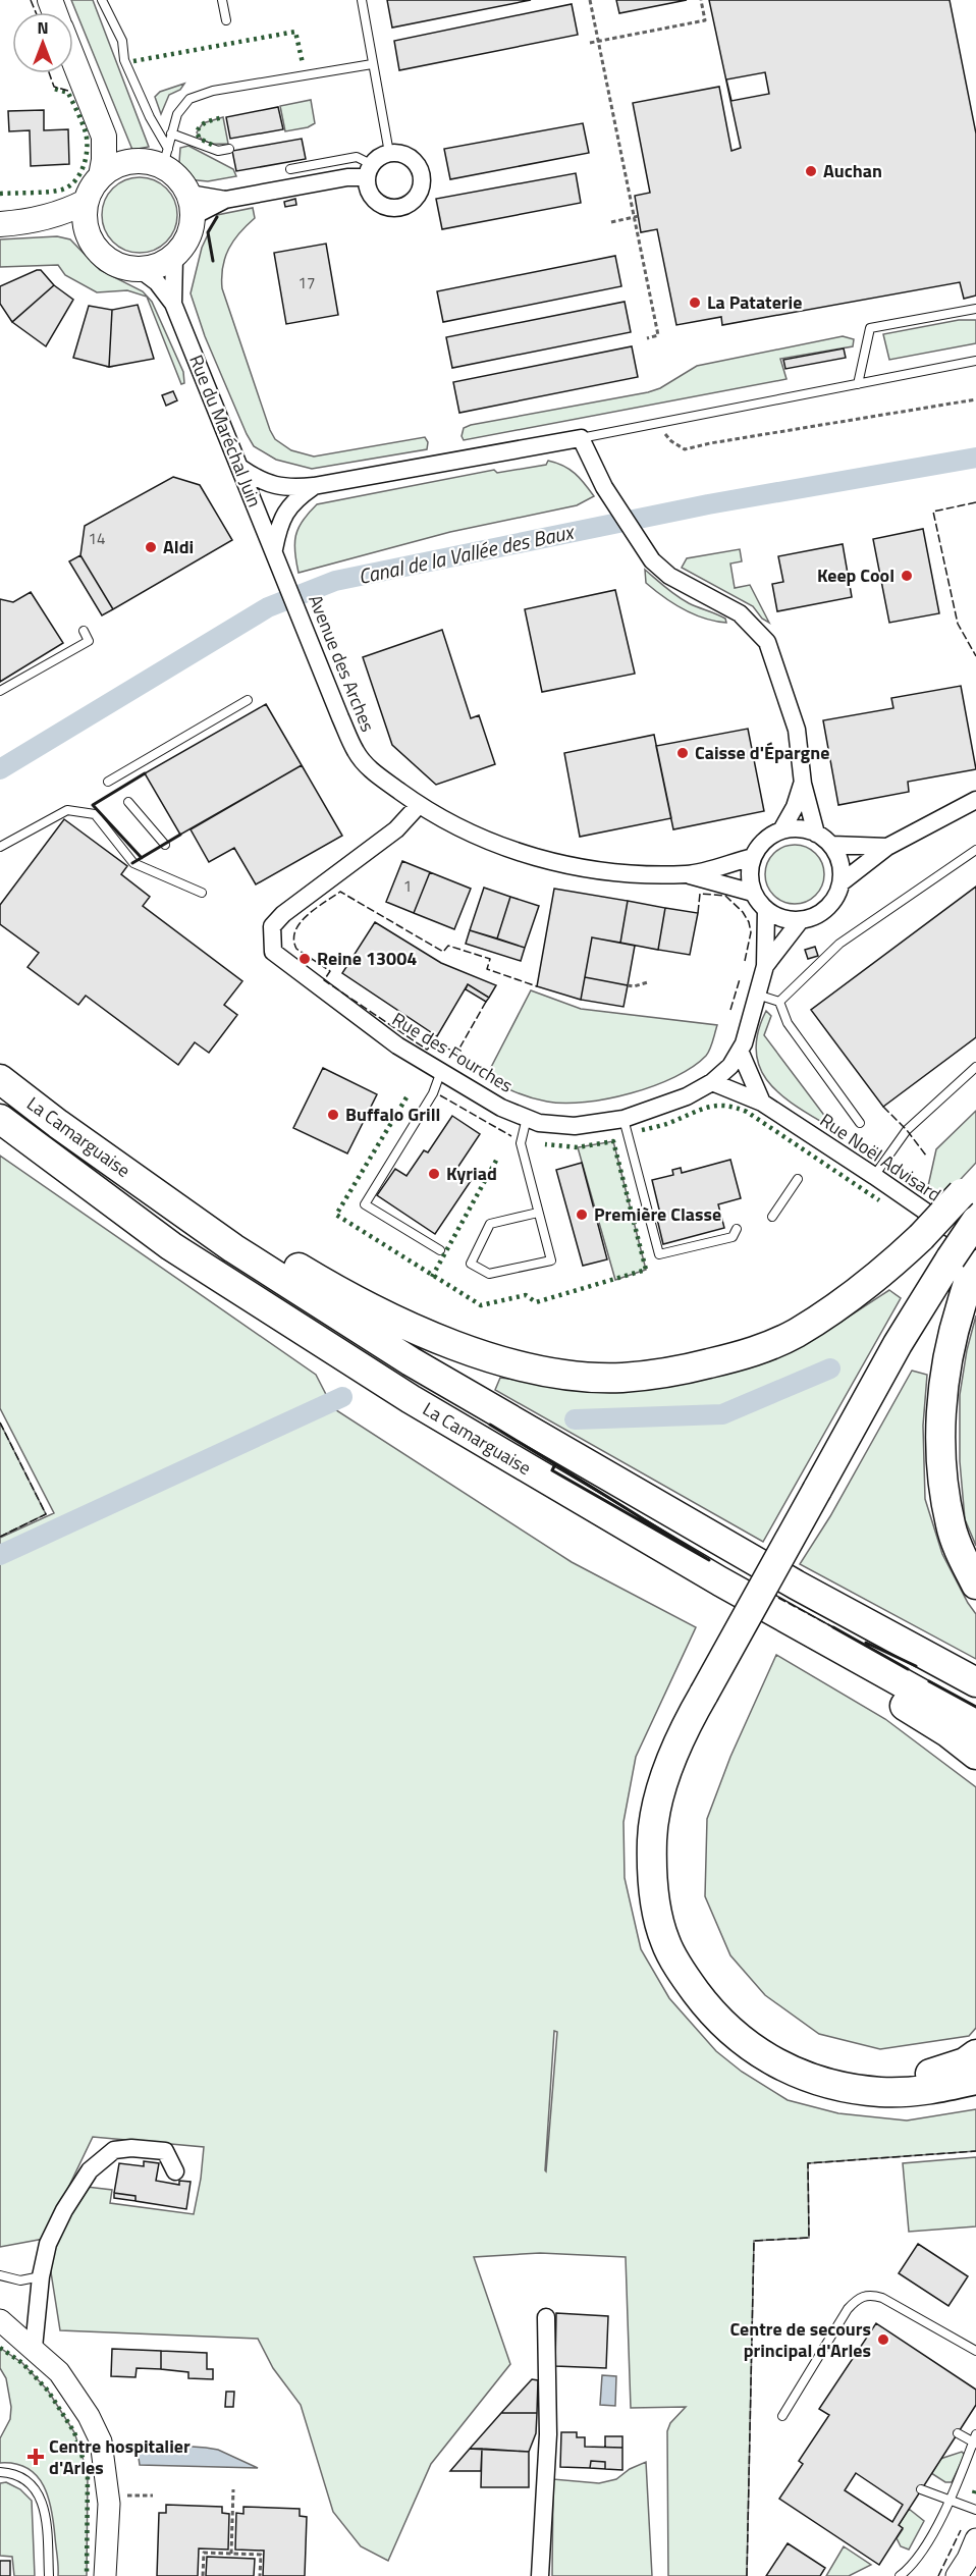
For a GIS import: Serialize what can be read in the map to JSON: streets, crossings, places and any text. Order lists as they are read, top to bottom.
{
  "streets": {
    "highway": ["La Camarguaise"],
    "street": [
      "Rue du Maréchal Juin",
      "Avenue des Arches",
      "Rue des Fourches",
      "Rue Noël Advisard"
    ]
  },
  "crossings": [
    ["Rue du Maréchal Juin", "Avenue des Arches"],
    ["Avenue des Arches", "Rue des Fourches"],
    ["Rue des Fourches", "Rue Noël Advisard"]
  ],
  "water": ["Canal de la Vallée des Baux"],
  "places": {
    "other": [
      "Auchan",
      "La Pataterie",
      "Aldi",
      "Keep Cool",
      "Caisse d'Épargne",
      "Reine 13004",
      "Buffalo Grill",
      "Kyriad",
      "Première Classe",
      "Centre de secours principal d'Arles"
    ],
    "health": ["Centre hospitalier d'Arles"]
  },
  "house_numbers": ["17", "14", "1"],
  "north": "top"
}
